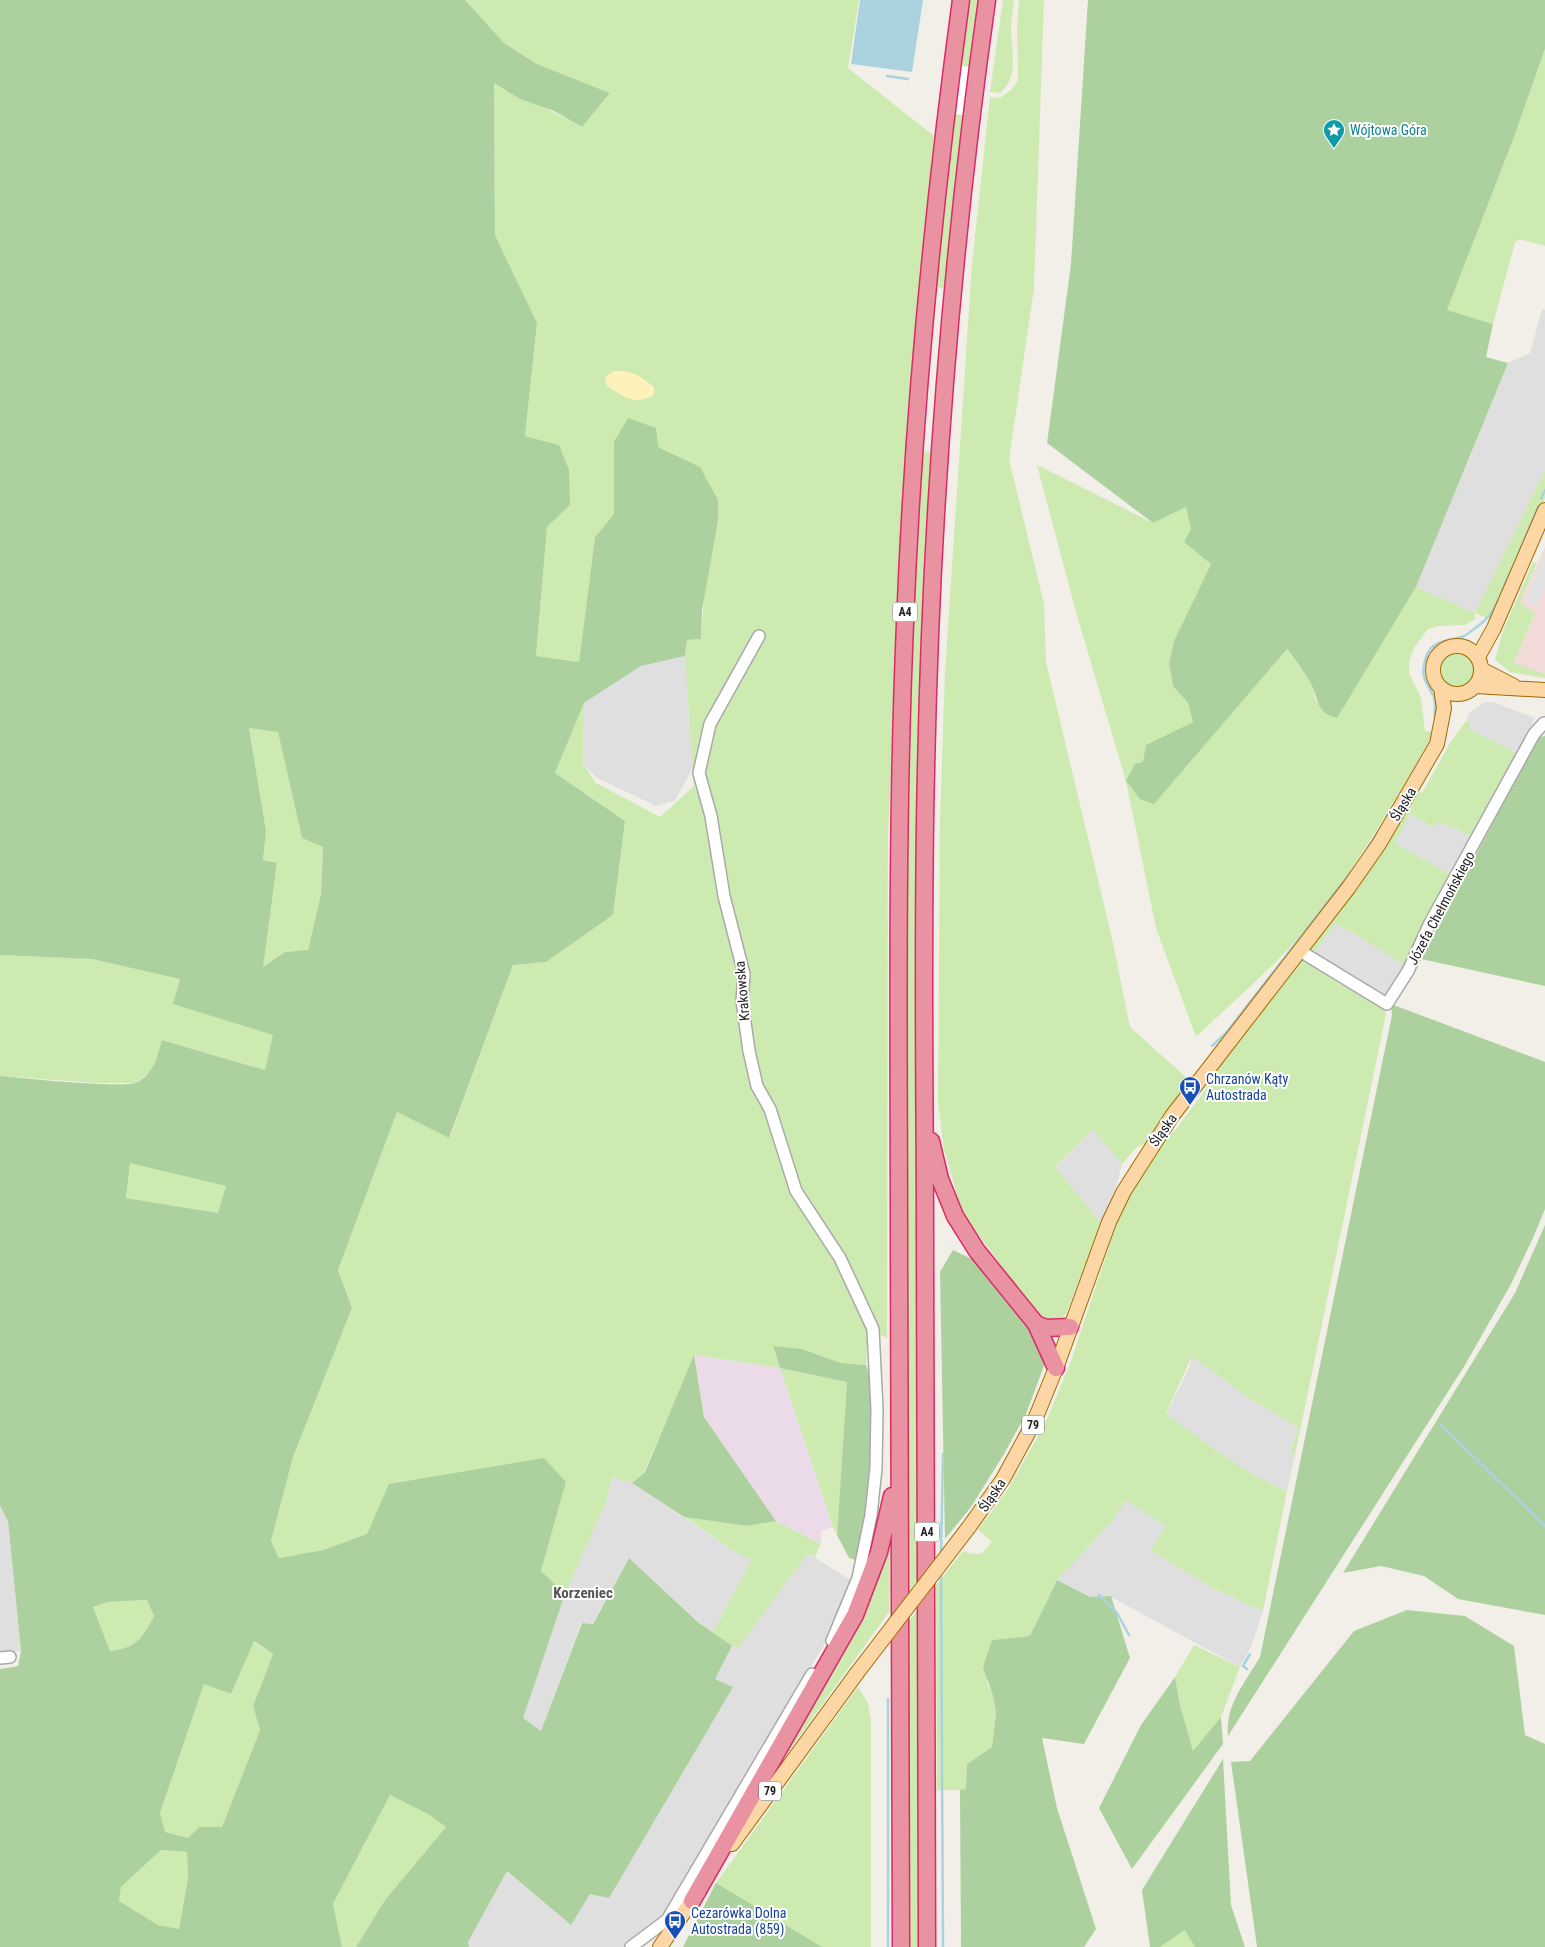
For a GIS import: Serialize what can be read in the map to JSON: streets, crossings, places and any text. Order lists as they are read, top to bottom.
{
  "streets": {
    "highway": ["A4"],
    "main road": ["Śląska", "79"],
    "street": ["Józefa Chełmońskiego", "Krakowska"]
  },
  "crossings": [
    ["Śląska", "Józefa Chełmońskiego"],
    ["Śląska", "79"]
  ],
  "districts": ["Korzeniec"],
  "places": {
    "place": ["Wójtowa Góra"],
    "bus stop": ["Chrzanów Kąty Autostrada", "Cezarówka Dolna Autostrada (859)"]
  }
}
